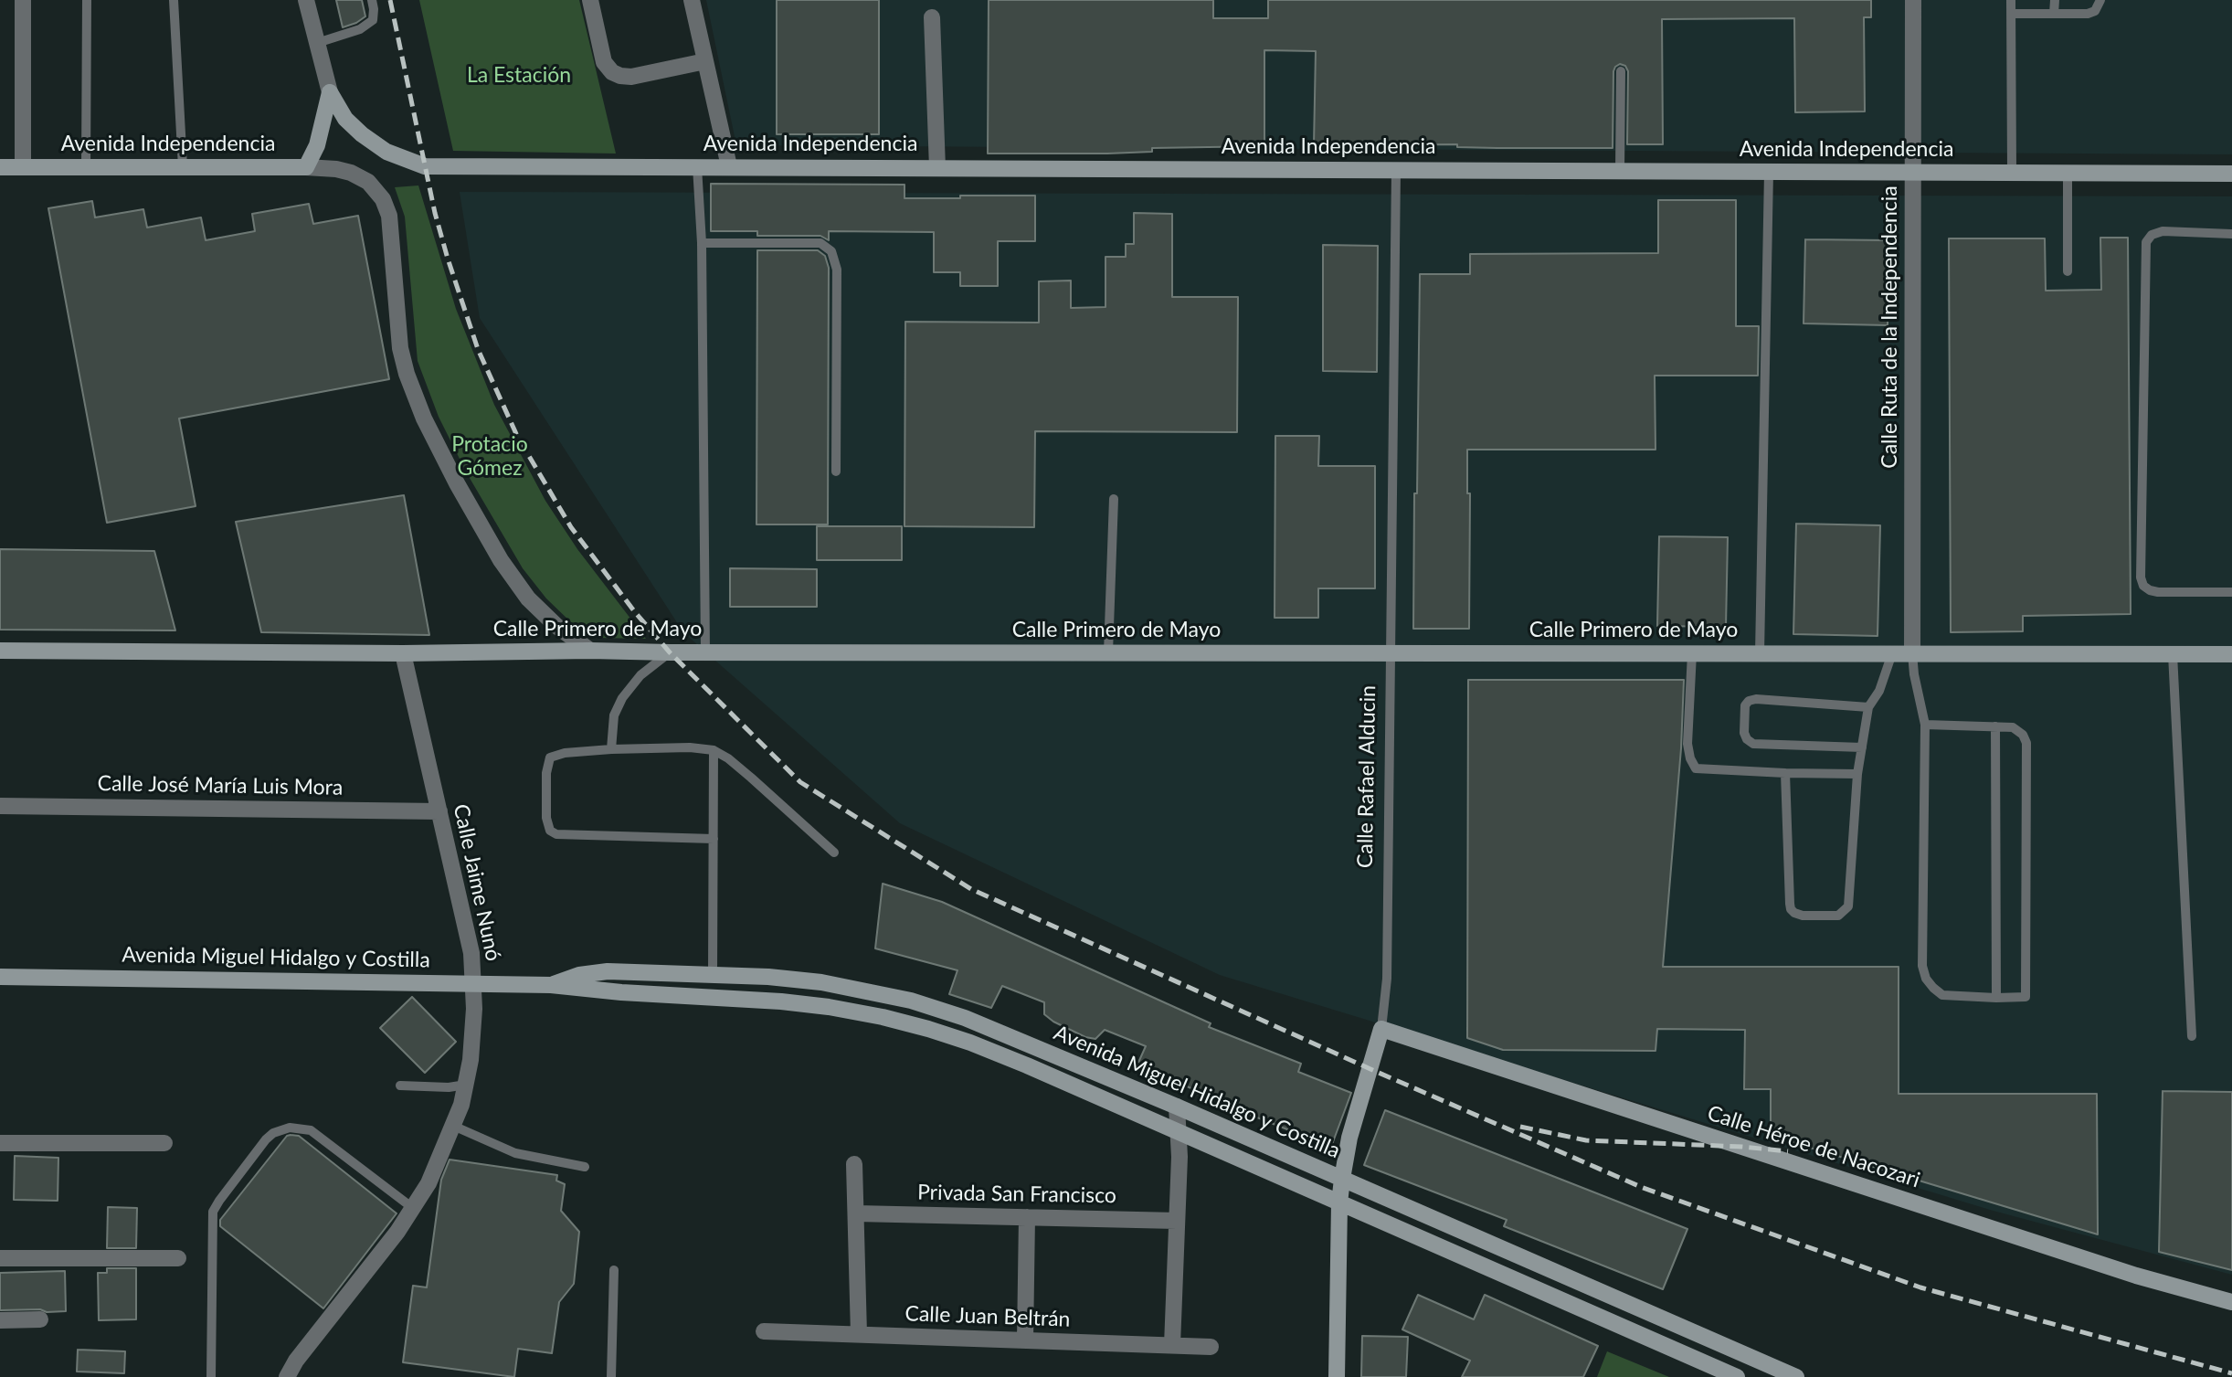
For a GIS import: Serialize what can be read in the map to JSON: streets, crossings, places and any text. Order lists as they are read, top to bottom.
{
  "streets": {
    "main road": [
      "Avenida Independencia",
      "Calle Primero de Mayo",
      "Calle Rafael Alducin",
      "Avenida Miguel Hidalgo y Costilla",
      "Calle Héroe de Nacozari"
    ],
    "street": [
      "Calle Ruta de la Independencia",
      "Calle José María Luis Mora",
      "Calle Jaime Nunó",
      "Privada San Francisco",
      "Calle Juan Beltrán"
    ]
  },
  "crossings": [
    ["Avenida Independencia", "Calle Ruta de la Independencia"],
    ["Avenida Independencia", "Calle Primero de Mayo"],
    ["Avenida Independencia", "Calle Rafael Alducin"],
    ["Calle Ruta de la Independencia", "Calle Primero de Mayo"],
    ["Calle Primero de Mayo", "Calle Rafael Alducin"],
    ["Calle Primero de Mayo", "Calle Jaime Nunó"],
    ["Calle Rafael Alducin", "Avenida Miguel Hidalgo y Costilla"],
    ["Calle Rafael Alducin", "Calle Héroe de Nacozari"],
    ["Calle José María Luis Mora", "Calle Jaime Nunó"],
    ["Calle Jaime Nunó", "Avenida Miguel Hidalgo y Costilla"]
  ],
  "parks": ["La Estación", "Protacio Gómez"]
}
